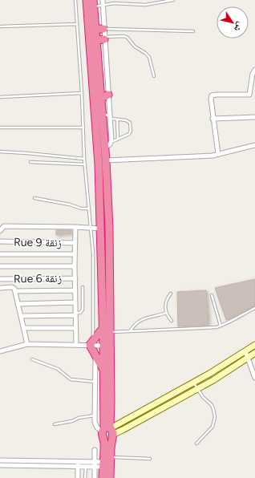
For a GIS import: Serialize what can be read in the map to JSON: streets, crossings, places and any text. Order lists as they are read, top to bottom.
{
  "streets": {
    "street": ["Rue 9 زنقة", "Rue 6 زنقة"]
  },
  "north": "bottom right"
}
